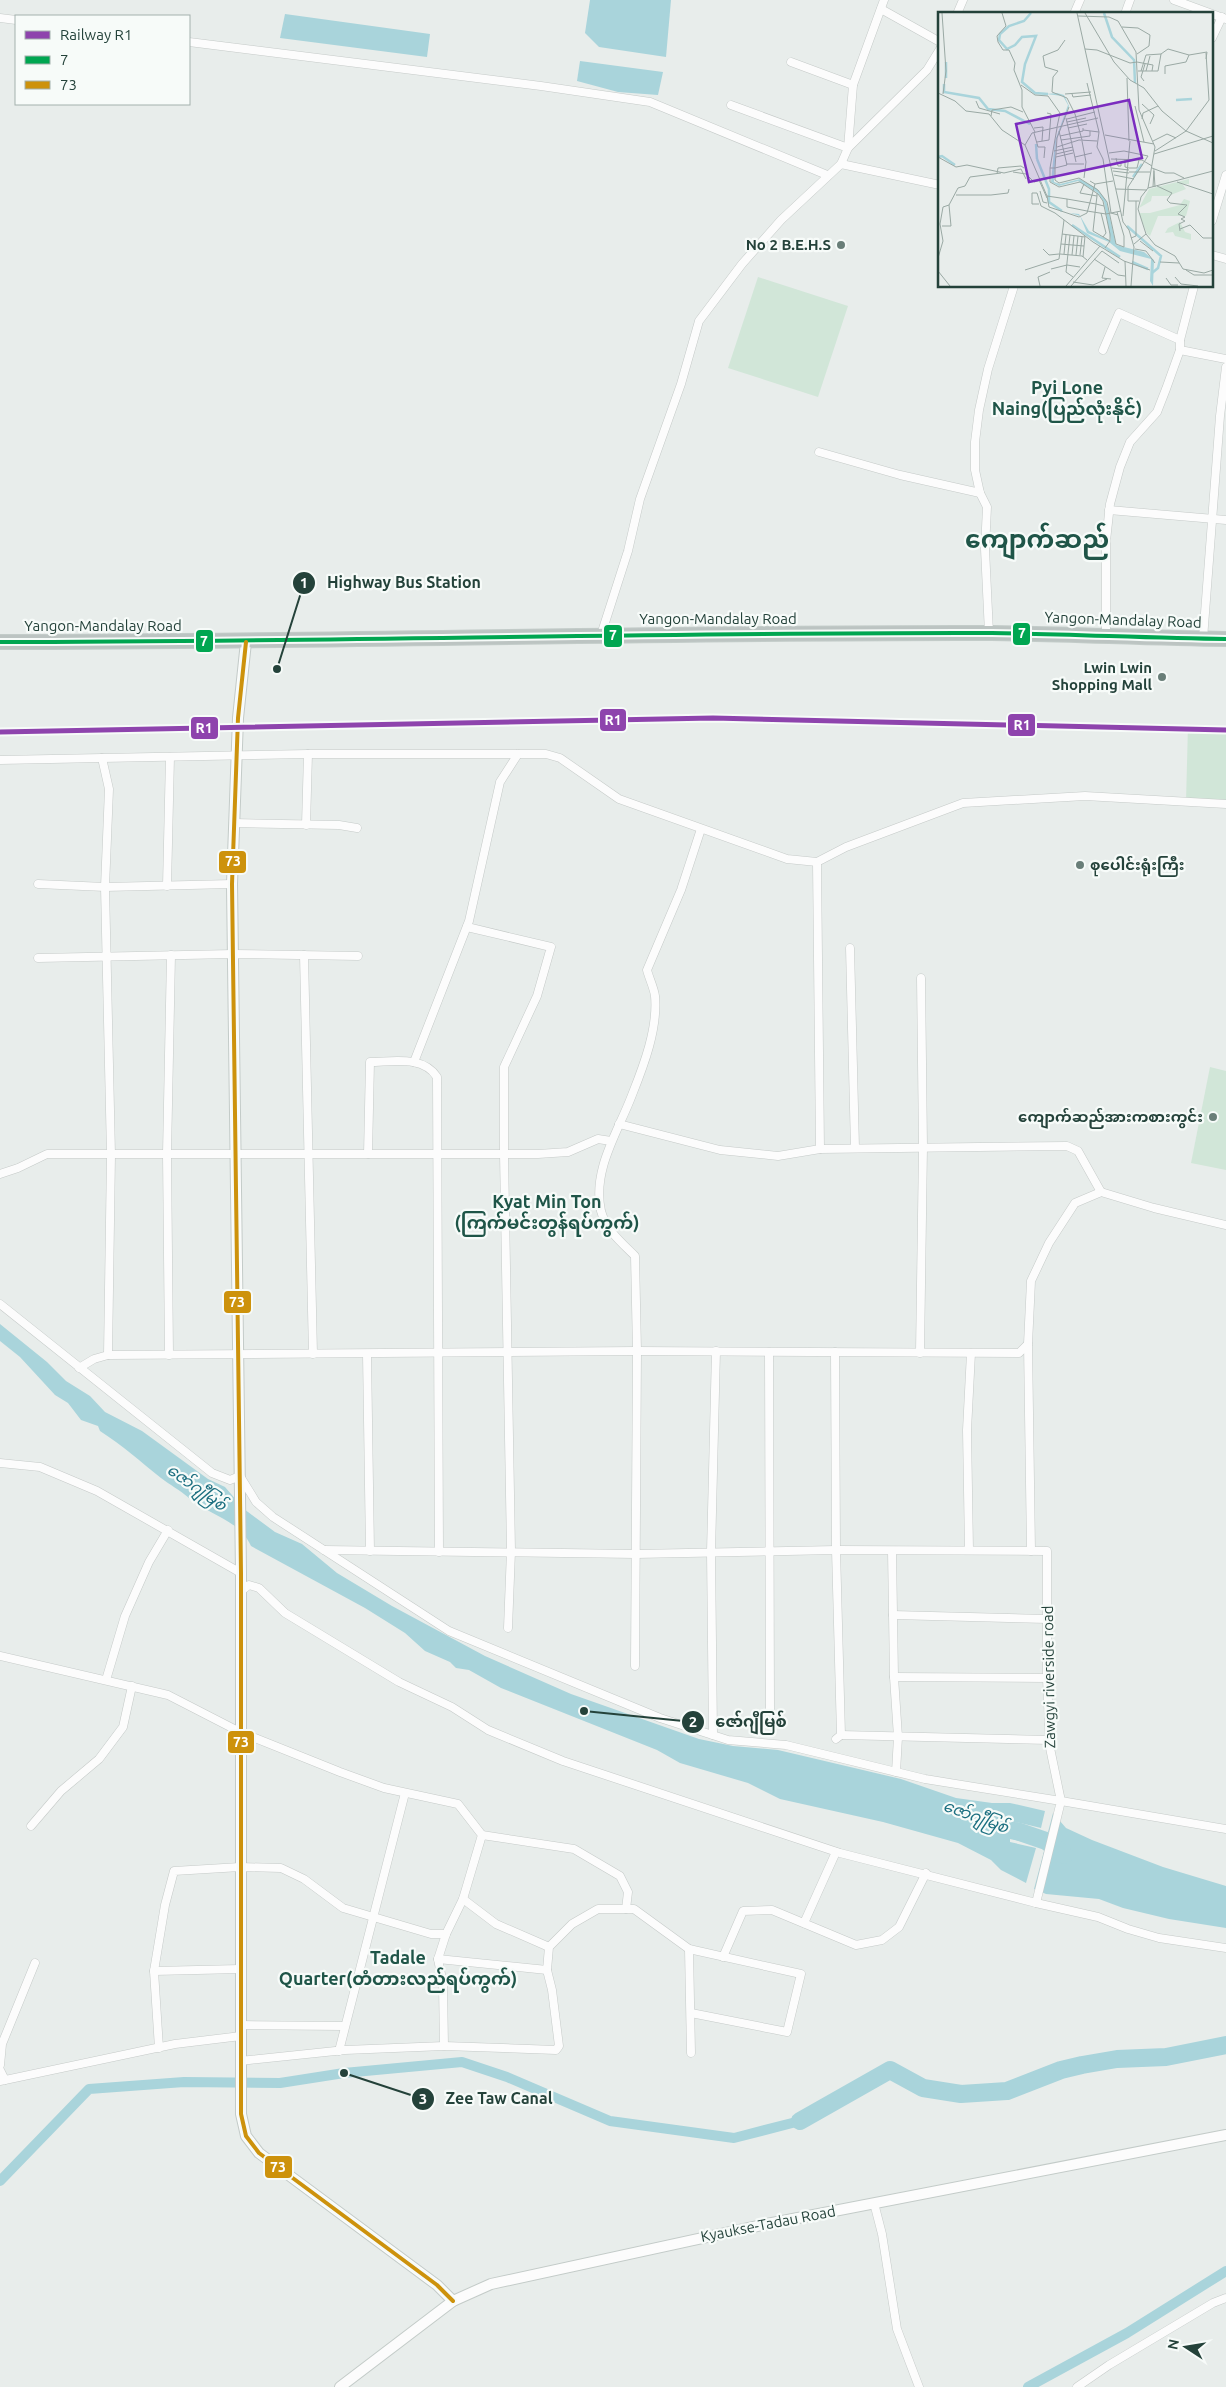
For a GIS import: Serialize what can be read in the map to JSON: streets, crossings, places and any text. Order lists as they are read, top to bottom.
{
  "streets": {
    "highway": ["Yangon-Mandalay Road"],
    "street": ["Zawgyi riverside road", "Kyaukse-Tadau Road"]
  },
  "districts": [
    "Pyi Lone Naing(ပြည်လုံးနိုင်)",
    "ကျောက်ဆည်",
    "Kyat Min Ton (ကြက်မင်းတွန်ရပ်ကွက်)",
    "Tadale Quarter(တံတားလည်ရပ်ကွက်)"
  ],
  "water": ["ဇော်ဂျီမြစ်"],
  "places": [
    "No 2 B.E.H.S",
    "Highway Bus Station",
    "Lwin Lwin Shopping Mall",
    "စုပေါင်းရုံးကြီး",
    "ကျောက်ဆည်အားကစားကွင်း",
    "ဇော်ဂျီမြစ်",
    "Zee Taw Canal"
  ],
  "lines": ["transit line 7", "transit line 73", "rail line R1"],
  "legend": ["Railway R1", "7", "73"],
  "north": "left"
}
